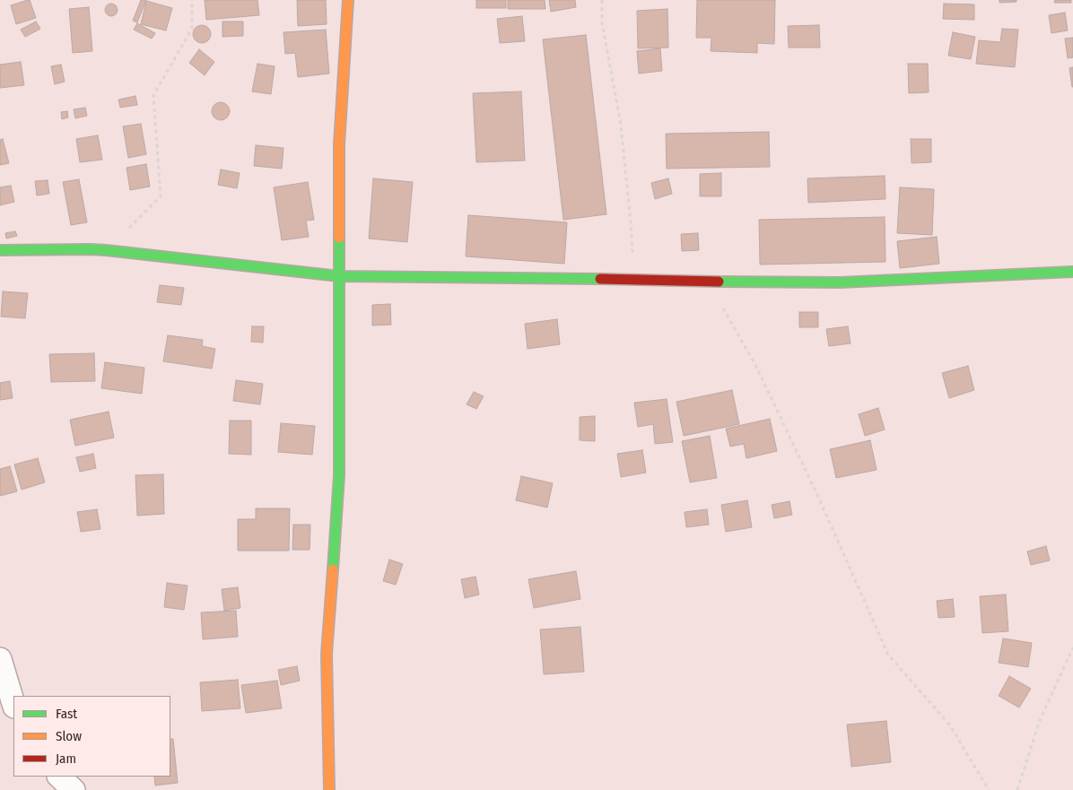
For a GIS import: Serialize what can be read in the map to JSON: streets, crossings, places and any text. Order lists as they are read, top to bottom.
{
  "legend": ["Fast", "Slow", "Jam"]
}
